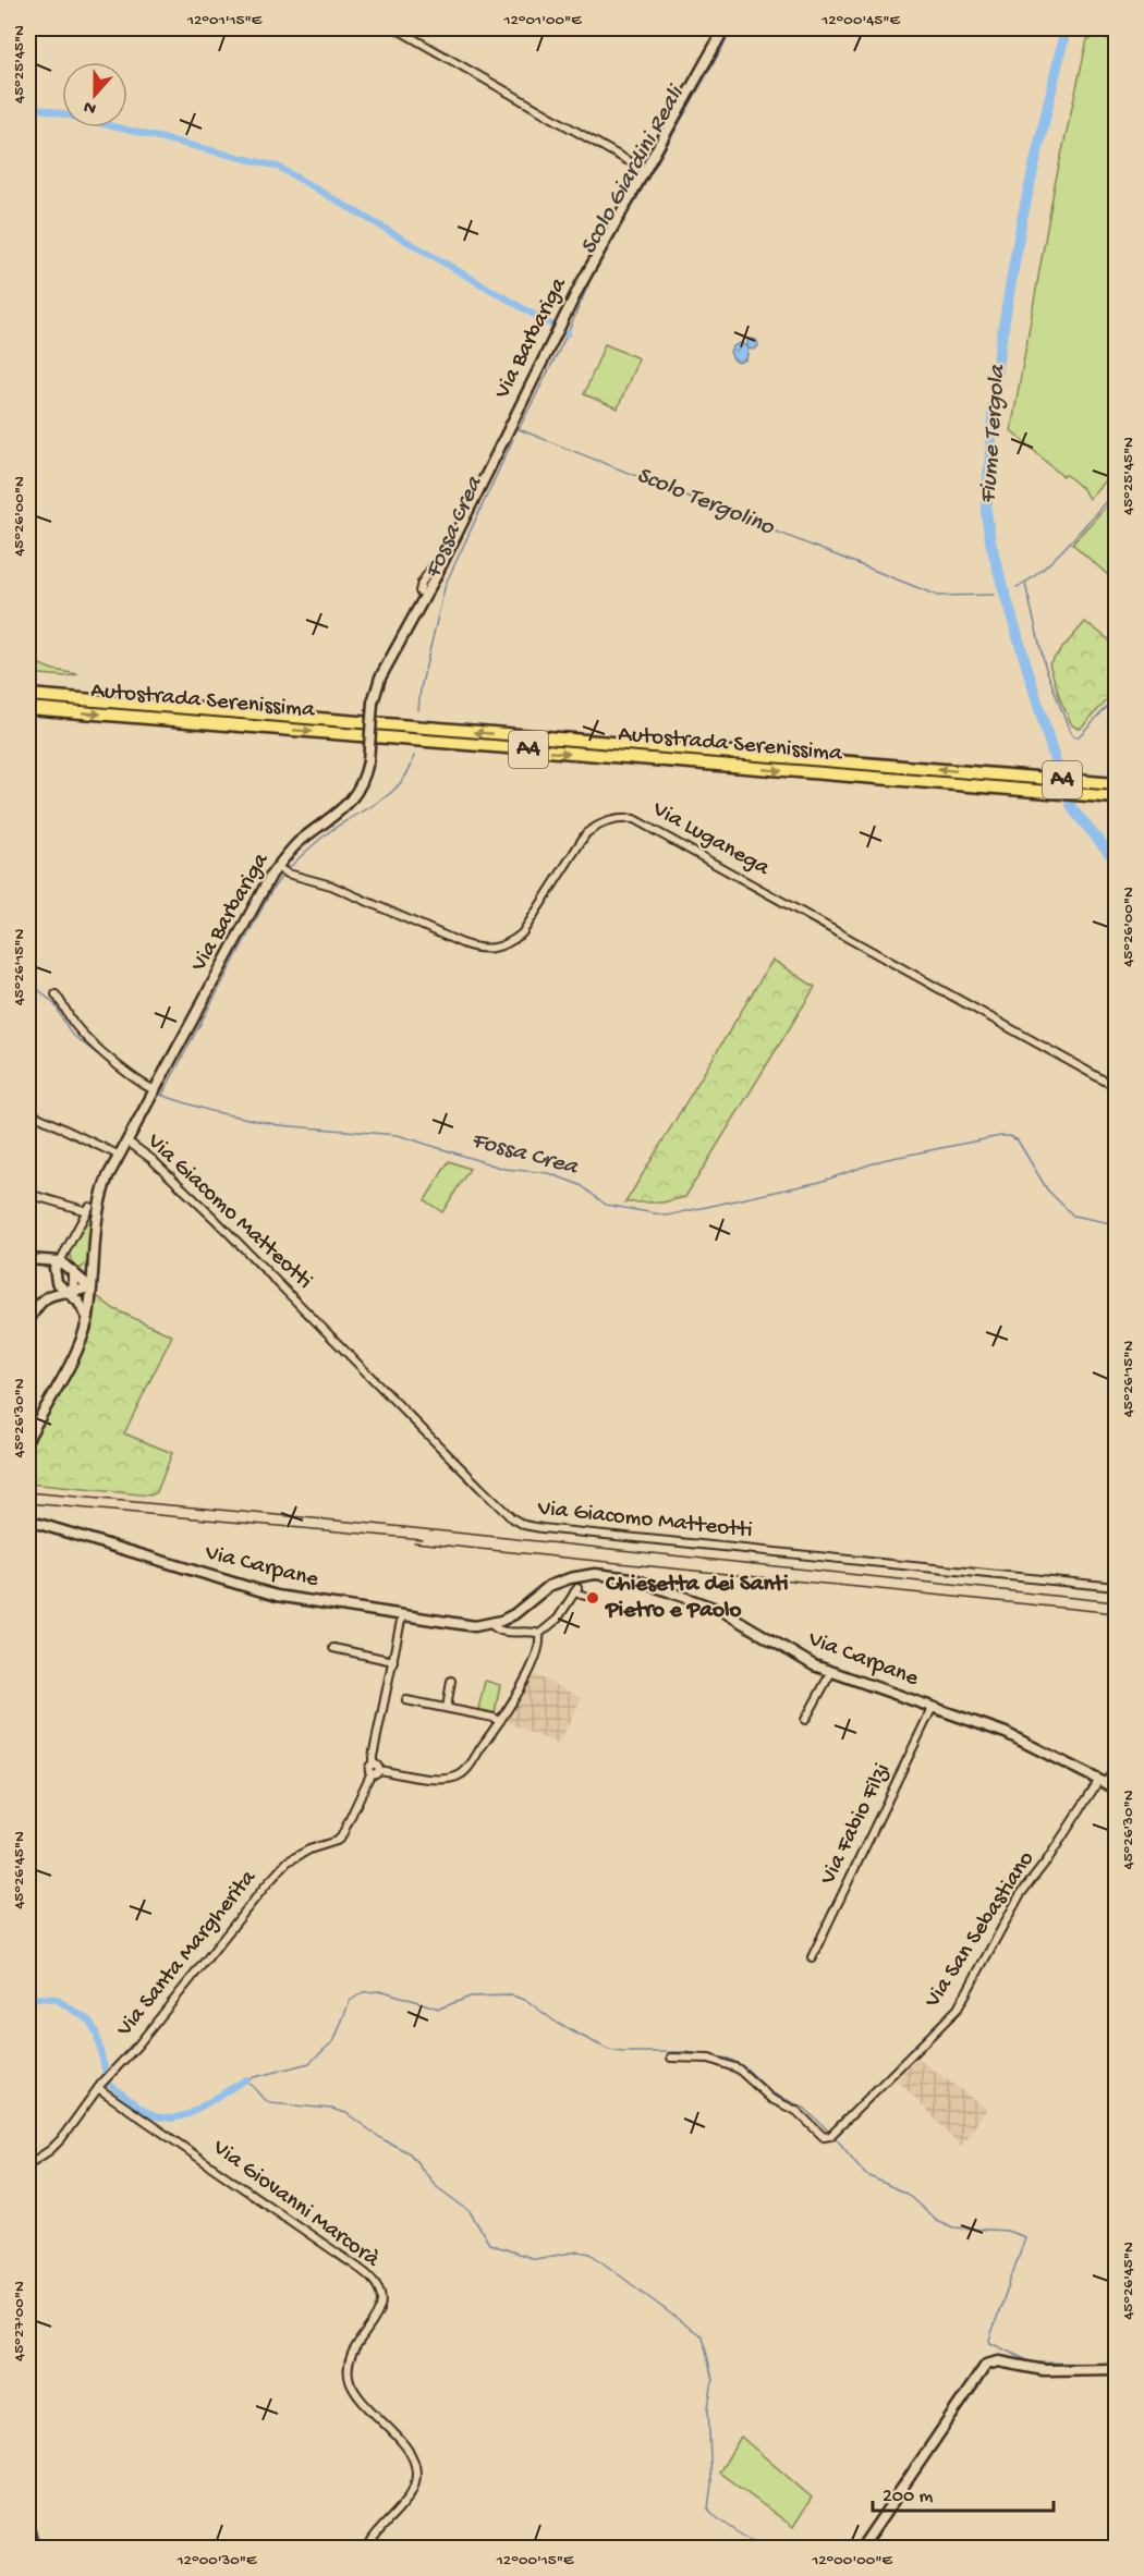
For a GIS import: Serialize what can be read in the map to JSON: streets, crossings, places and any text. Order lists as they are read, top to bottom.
{
  "streets": {
    "highway": ["Autostrada Serenissima", "A4"],
    "street": [
      "Via Barbariga",
      "Via Luganega",
      "Via Giacomo Matteotti",
      "Via Carpane",
      "Via Fabio Filzi",
      "Via San Sebastiano",
      "Via Santa Margherita",
      "Via Giovanni Marcorà"
    ]
  },
  "crossings": [
    ["Via Barbariga", "Via Luganega"],
    ["Via Barbariga", "Via Giacomo Matteotti"],
    ["Via Carpane", "Via Fabio Filzi"],
    ["Via Carpane", "Via San Sebastiano"],
    ["Via Carpane", "Via Santa Margherita"],
    ["Via Santa Margherita", "Via Giovanni Marcorà"]
  ],
  "water": [
    "Scolo Giardini Reali",
    "Fiume Tergola",
    "Scolo Tergolino",
    "Fossa Crea"
  ],
  "places": ["Chiesetta dei Santi Pietro e Paolo"],
  "scale_bar": "200 m",
  "north": "bottom",
  "coordinates": [
    "12°01'15\"E",
    "12°01'00\"E",
    "12°00'45\"E",
    "45°25'45\"N",
    "45°26'00\"N",
    "45°26'15\"N",
    "45°26'30\"N",
    "45°26'45\"N",
    "45°27'00\"N",
    "12°00'30\"E",
    "12°00'15\"E",
    "12°00'00\"E"
  ]
}
